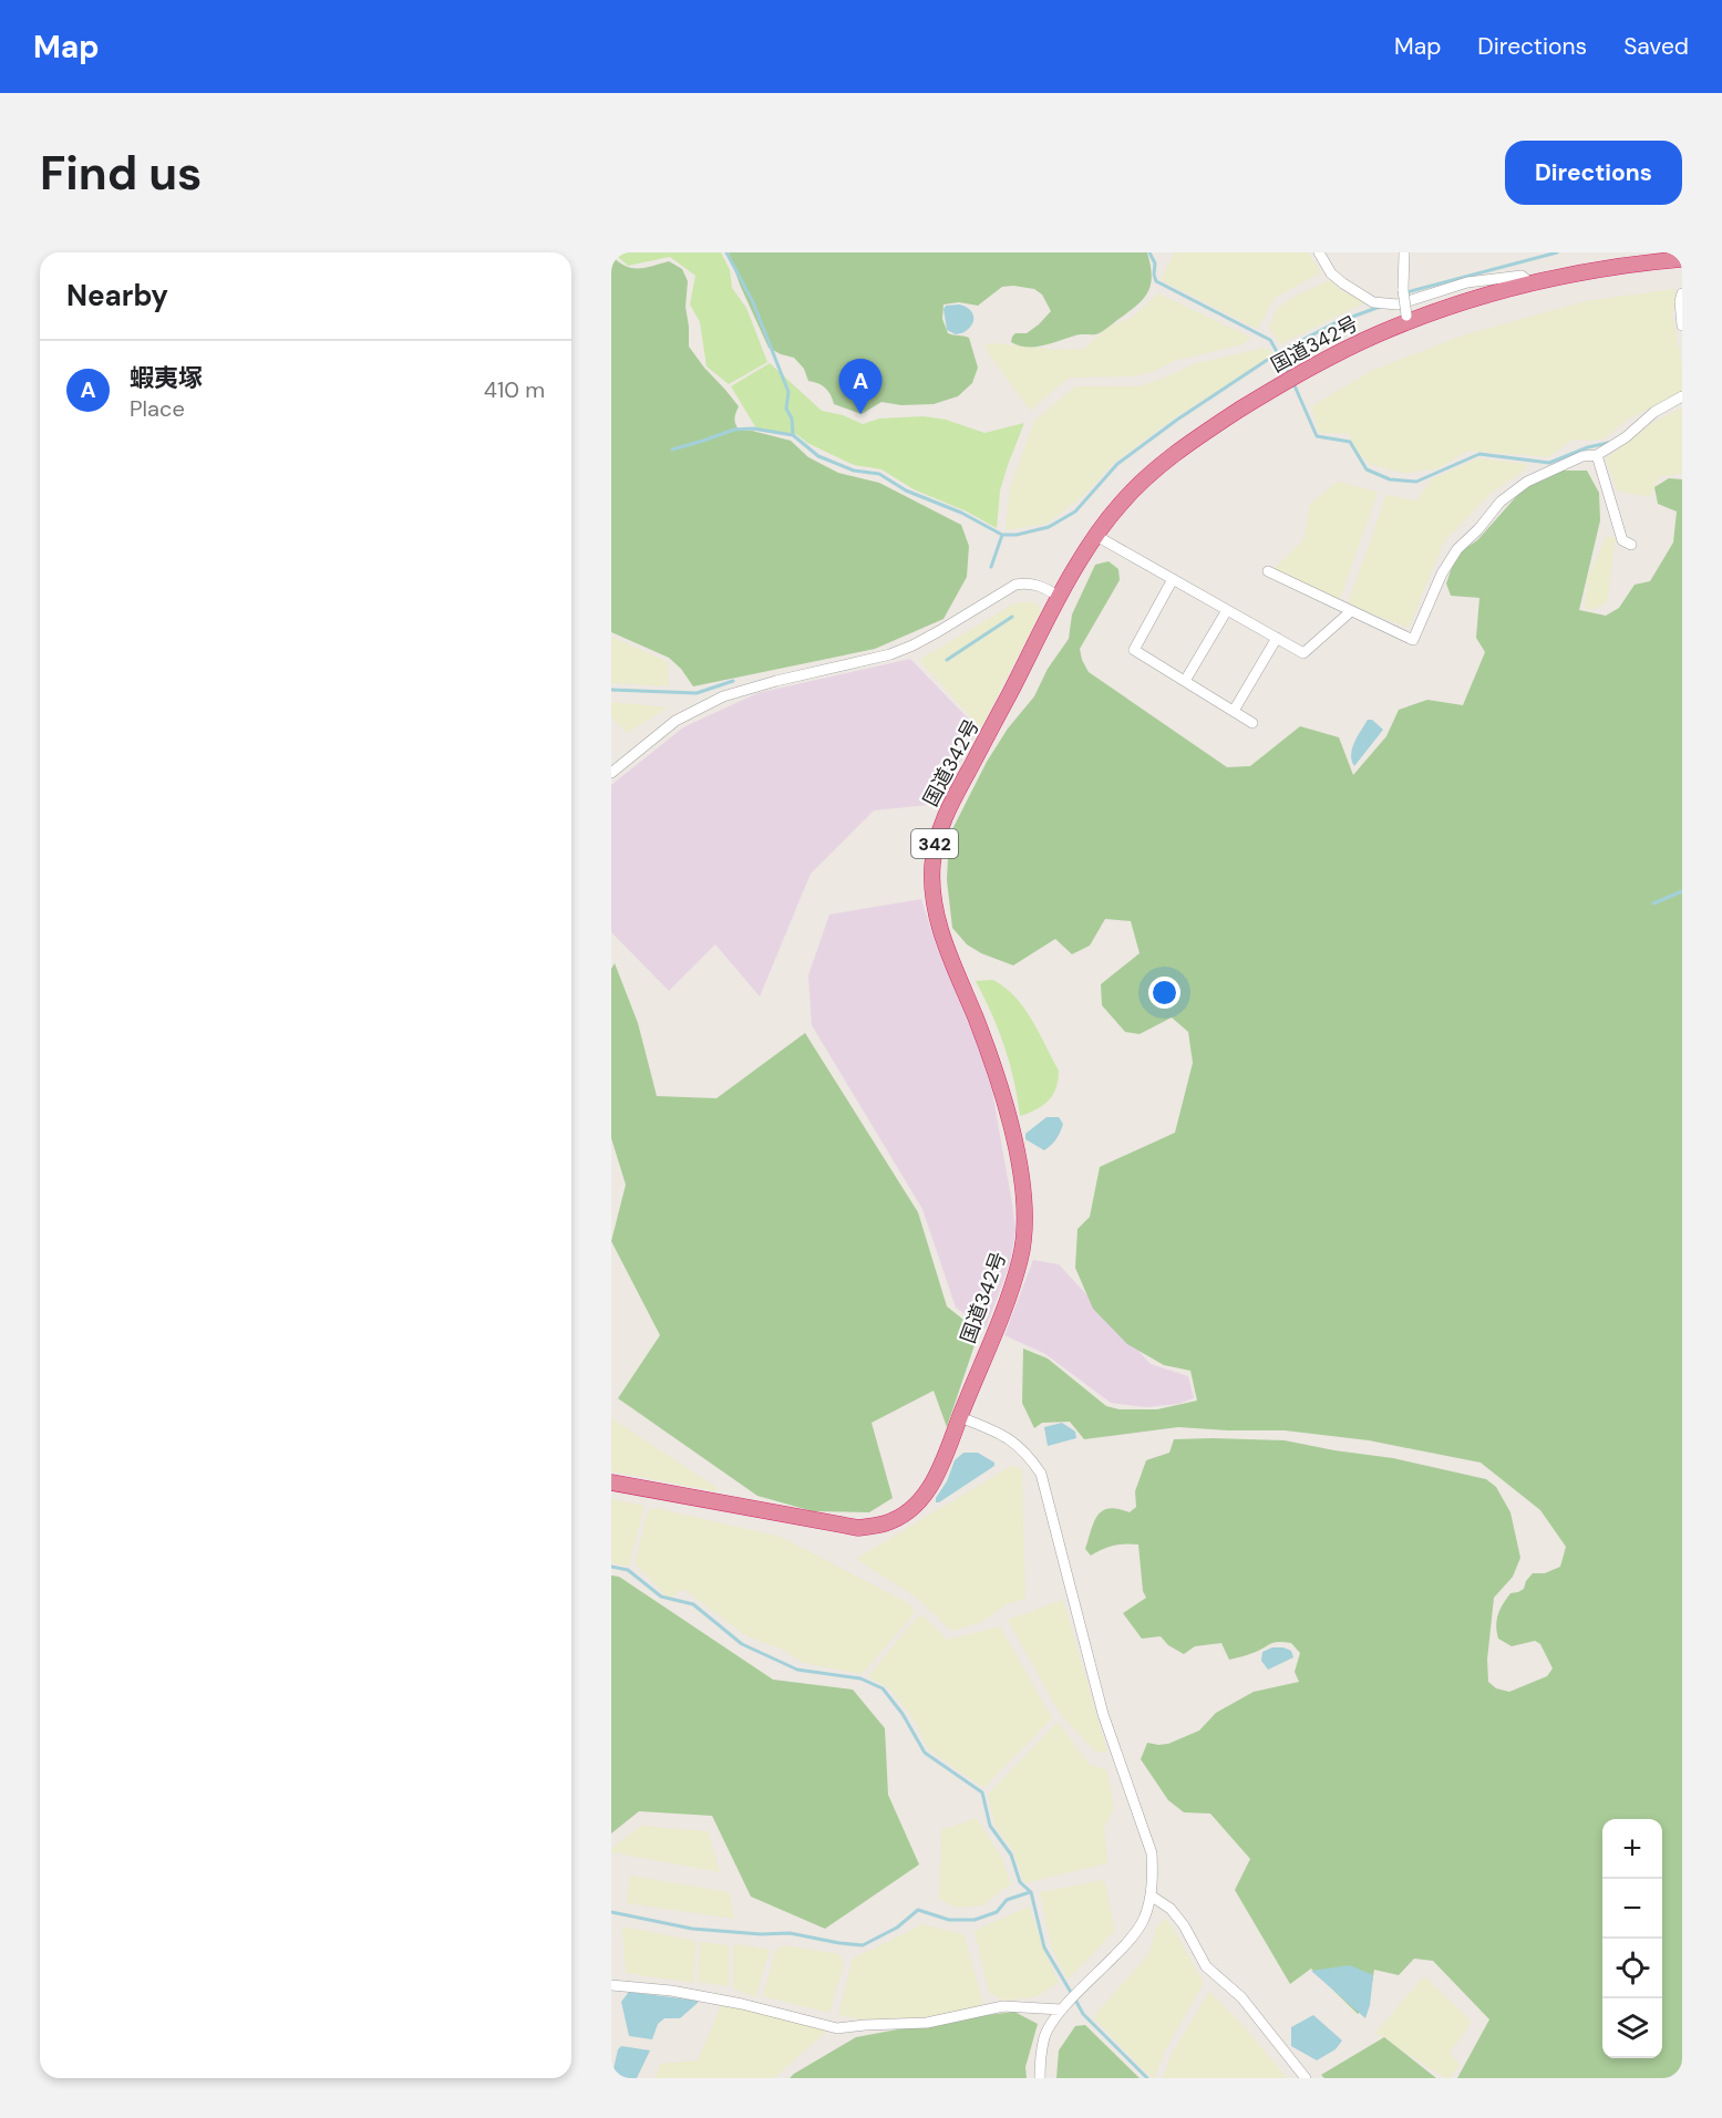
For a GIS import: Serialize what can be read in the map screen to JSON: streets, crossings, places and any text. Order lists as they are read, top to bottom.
{
  "streets": {
    "highway": ["国道342号", "342"]
  },
  "page": {
    "header": "Map",
    "nav": ["Map", "Directions", "Saved"],
    "buttons": "Directions",
    "title": "Find us",
    "heading": "Nearby",
    "list": [
      {
        "mark": "A",
        "name": "蝦夷塚",
        "note": "Place",
        "value": "410 m"
      }
    ],
    "pins": "A",
    "map_buttons": ["+", "−"]
  }
}
